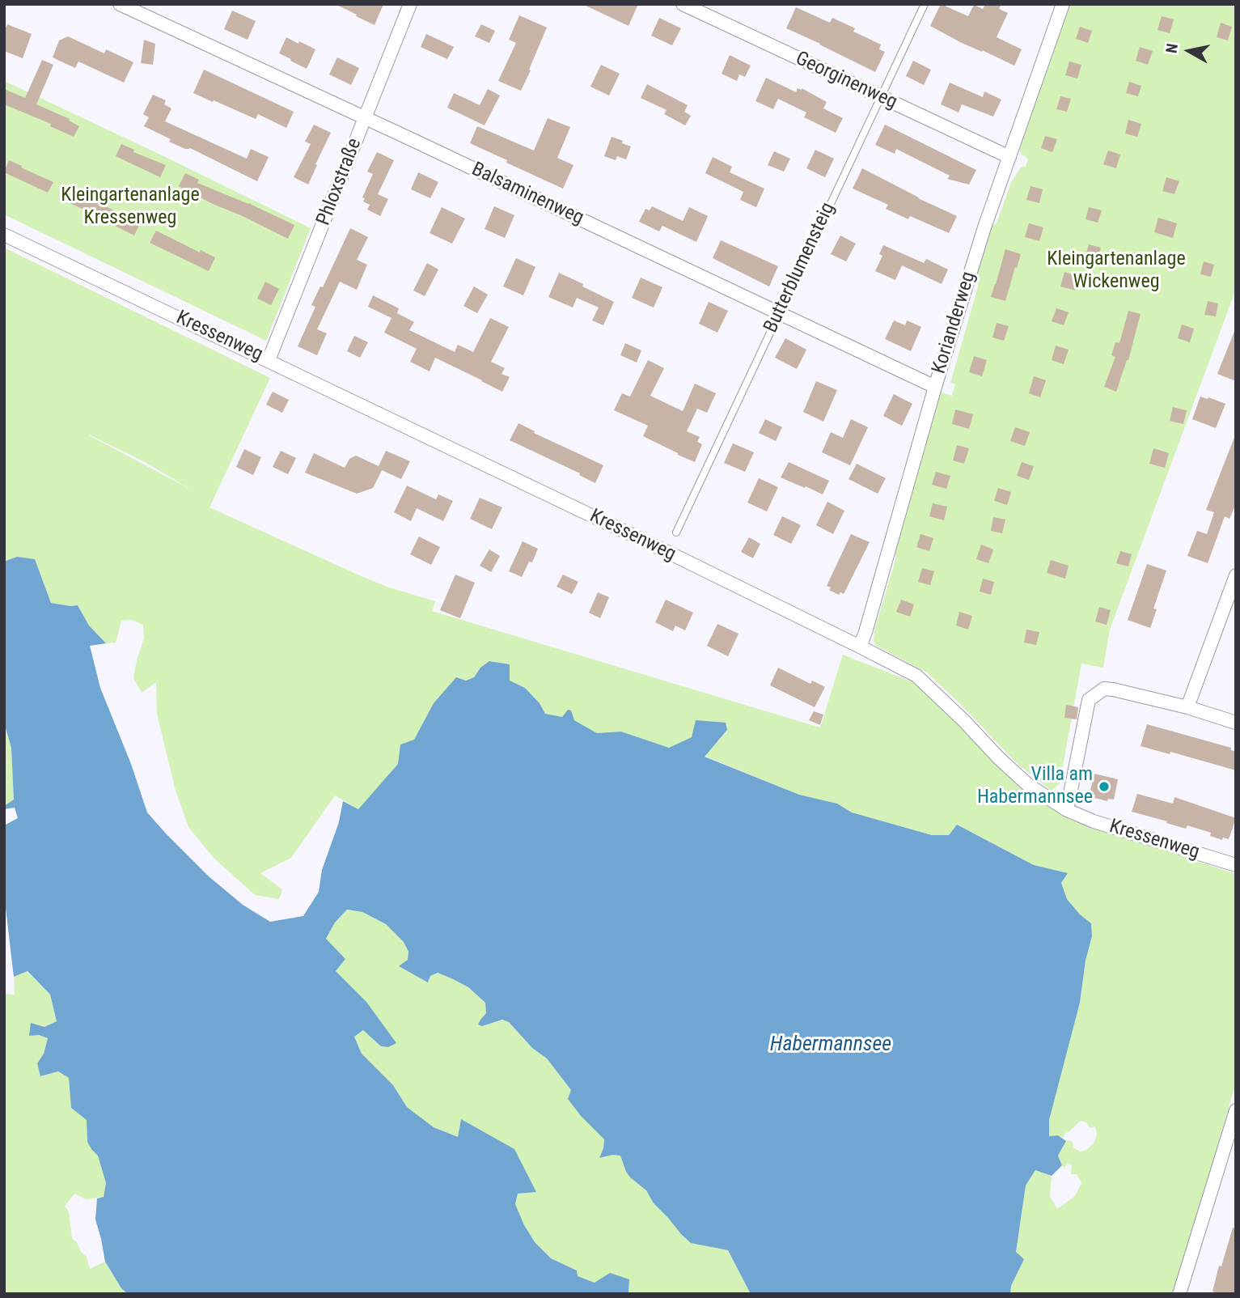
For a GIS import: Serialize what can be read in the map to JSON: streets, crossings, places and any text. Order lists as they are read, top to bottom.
{
  "streets": {
    "street": [
      "Georginenweg",
      "Phloxstraße",
      "Balsaminenweg",
      "Korianderweg",
      "Kressenweg"
    ],
    "lane": ["Butterblumensteig"]
  },
  "crossings": [
    ["Georginenweg", "Butterblumensteig"],
    ["Georginenweg", "Korianderweg"],
    ["Phloxstraße", "Balsaminenweg"],
    ["Phloxstraße", "Kressenweg"],
    ["Balsaminenweg", "Butterblumensteig"],
    ["Balsaminenweg", "Korianderweg"],
    ["Korianderweg", "Kressenweg"]
  ],
  "water": ["Habermannsee"],
  "parks": ["Kleingartenanlage Kressenweg", "Kleingartenanlage Wickenweg"],
  "places": ["Villa am Habermannsee"],
  "north": "left"
}
